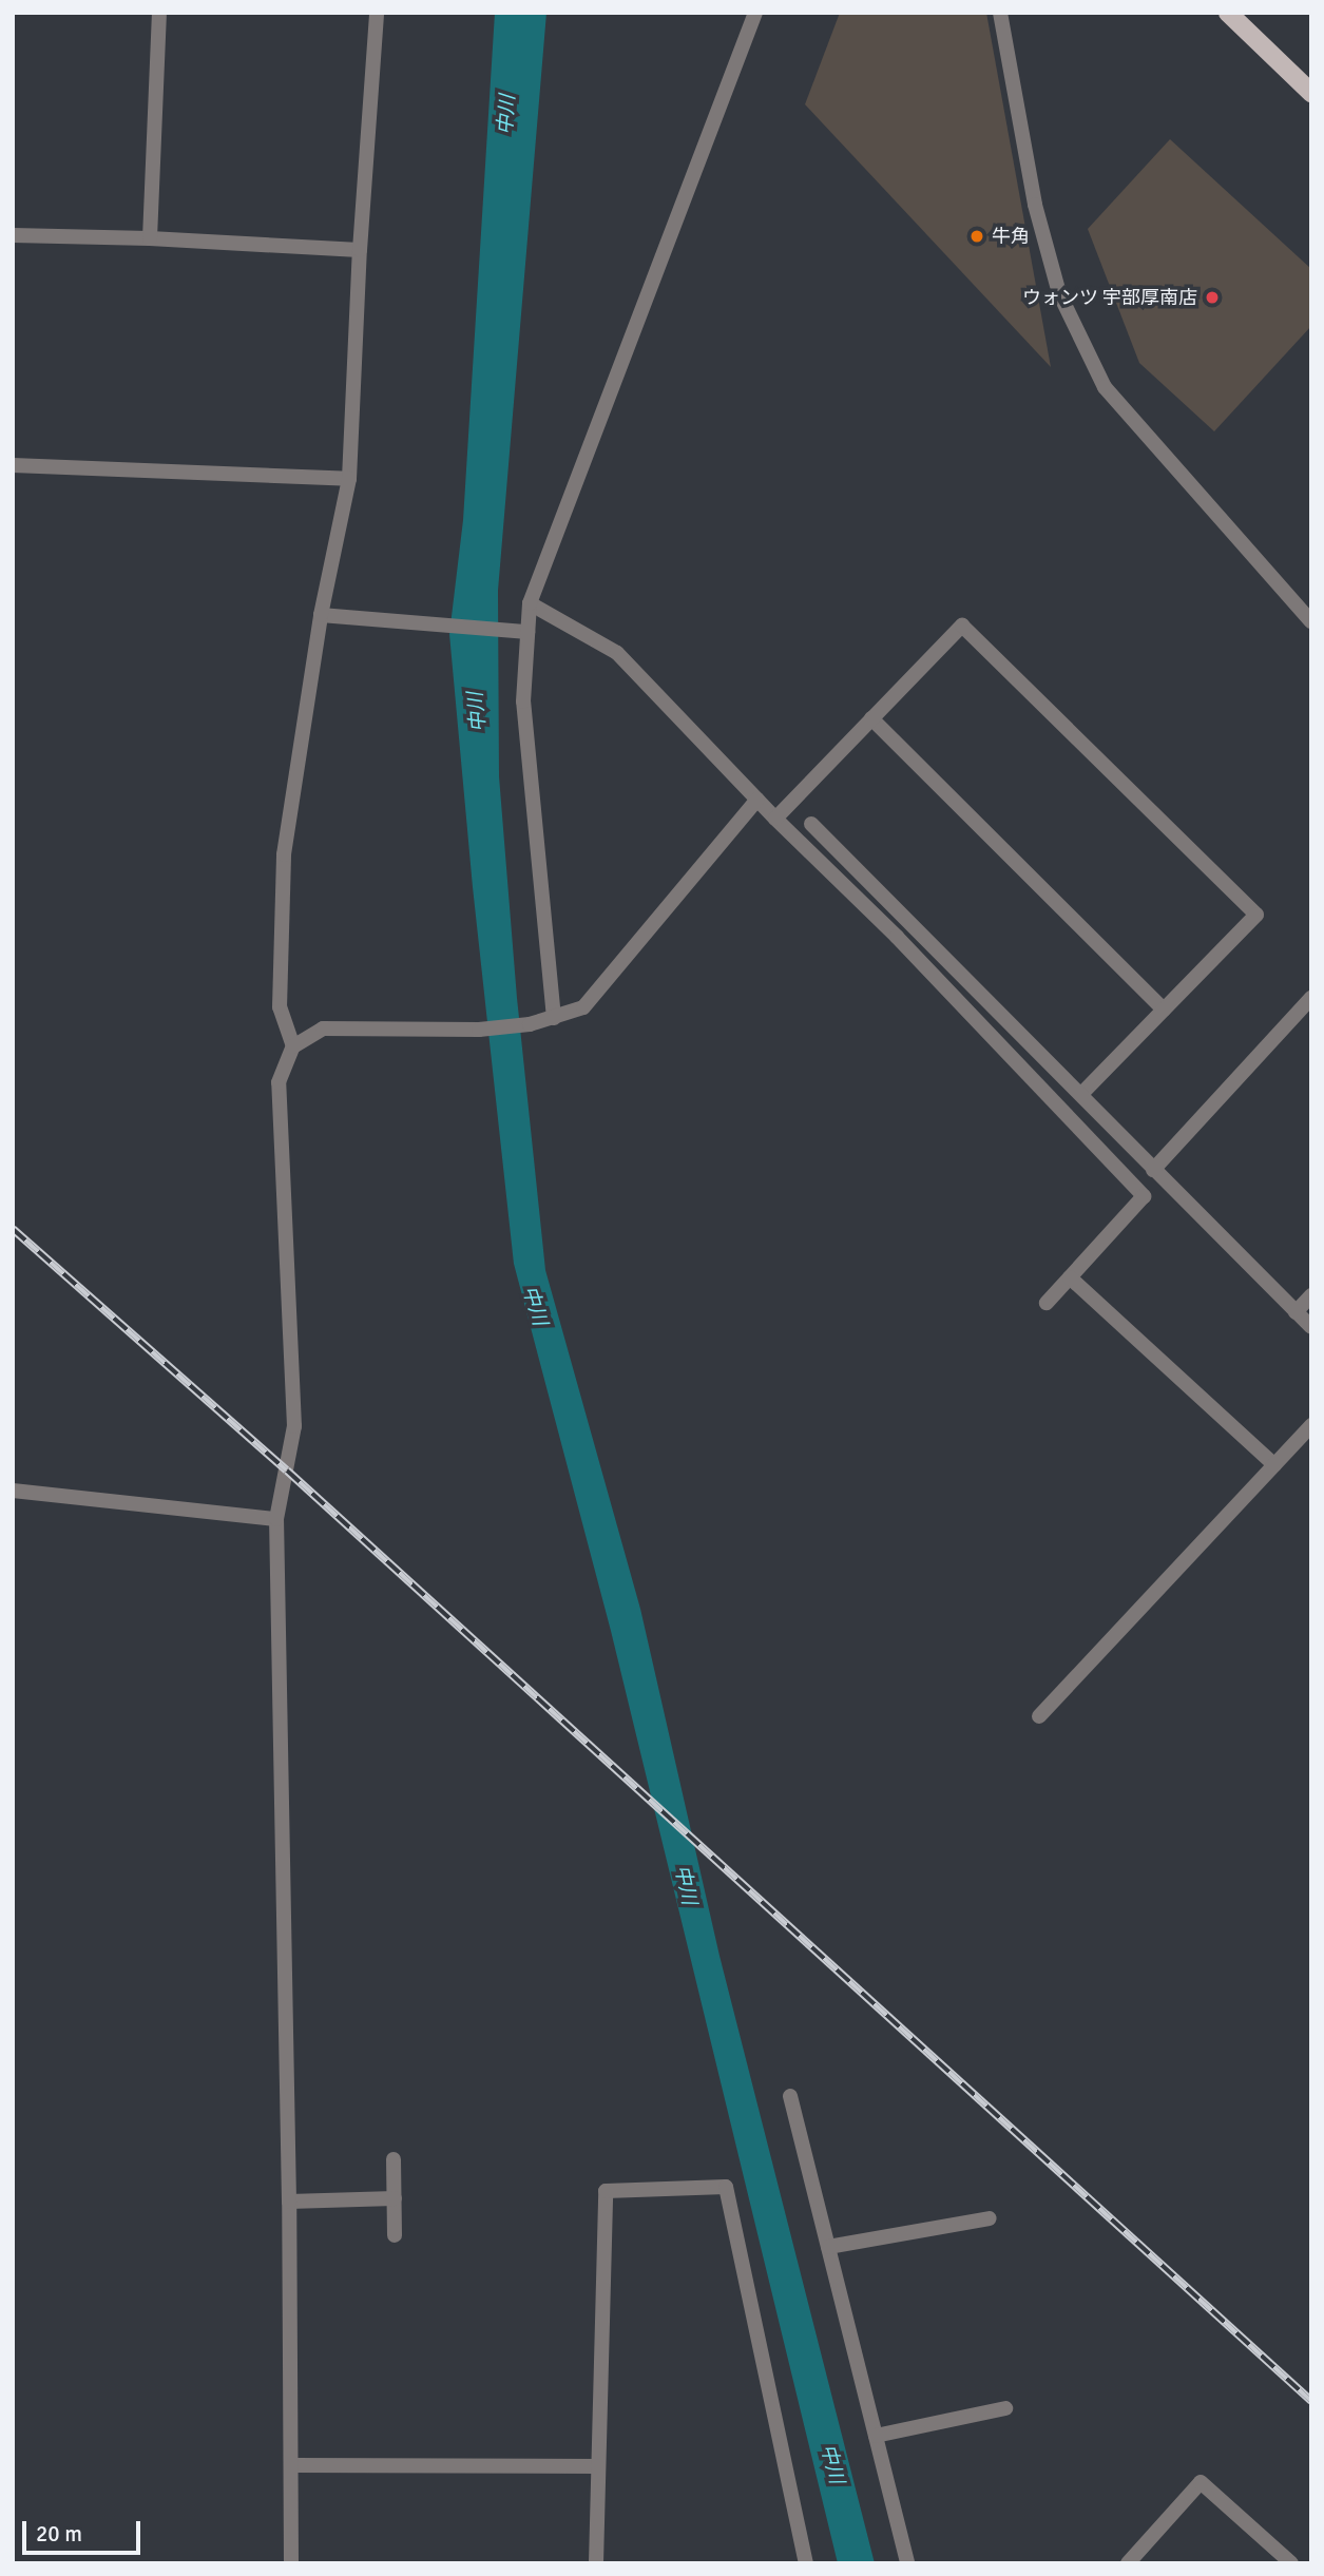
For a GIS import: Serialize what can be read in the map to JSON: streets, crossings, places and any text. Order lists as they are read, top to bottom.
{
  "water": ["中川"],
  "places": ["牛角", "ウォンツ 宇部厚南店"],
  "scale_bar": "20 m"
}
